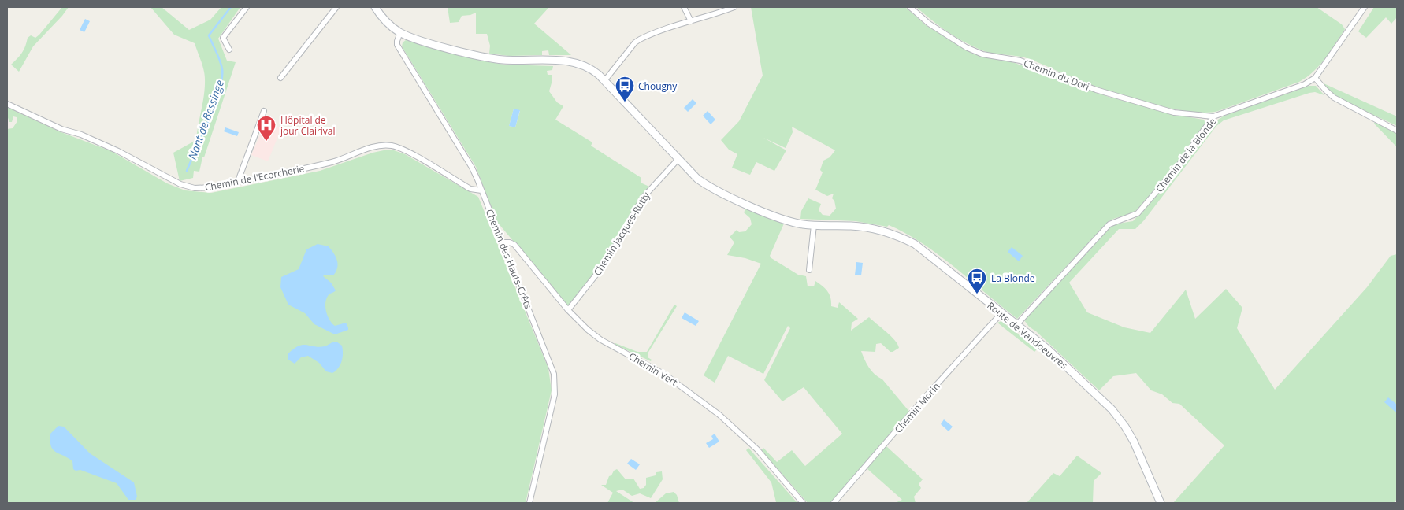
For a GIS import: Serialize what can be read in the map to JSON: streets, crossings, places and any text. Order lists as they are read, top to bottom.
{
  "streets": {
    "main road": ["Route de Vandoeuvres"],
    "street": [
      "Chemin du Dori",
      "Chemin de la Blonde",
      "Chemin de l'Ecorcherie",
      "Chemin Jacques-Rutty",
      "Chemin des Hauts-Crêts",
      "Chemin Vert",
      "Chemin Morin"
    ]
  },
  "crossings": [
    ["Chemin du Dori", "Chemin de la Blonde"],
    ["Chemin de la Blonde", "Route de Vandoeuvres"],
    ["Chemin de l'Ecorcherie", "Chemin des Hauts-Crêts"],
    ["Chemin Jacques-Rutty", "Route de Vandoeuvres"],
    ["Chemin Jacques-Rutty", "Chemin Vert"],
    ["Chemin des Hauts-Crêts", "Route de Vandoeuvres"],
    ["Chemin des Hauts-Crêts", "Chemin Vert"],
    ["Route de Vandoeuvres", "Chemin Morin"]
  ],
  "water": ["Nant de Bessinge"],
  "places": {
    "bus stop": ["Chougny", "La Blonde"],
    "hospital": ["Hôpital de jour Clairival"]
  }
}
